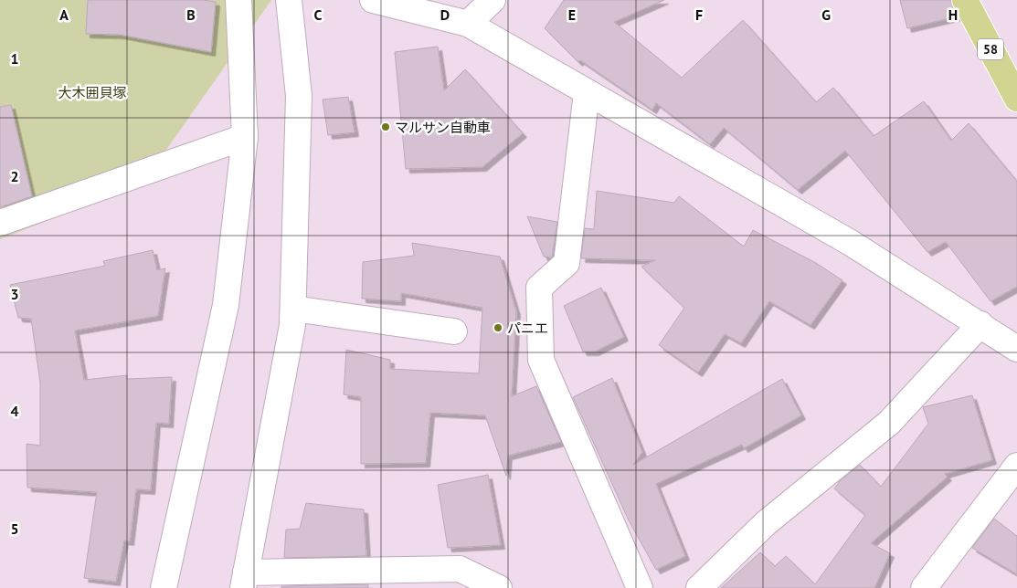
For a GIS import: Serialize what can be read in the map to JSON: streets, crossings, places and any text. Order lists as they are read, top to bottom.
{
  "streets": {
    "main road": ["58"]
  },
  "parks": ["大木囲貝塚"],
  "places": ["マルサン自動車", "パニエ"],
  "grid": {
    "columns": [
      "A",
      "B",
      "C",
      "D",
      "E",
      "F",
      "G",
      "H"
    ],
    "rows": [
      "1",
      "2",
      "3",
      "4",
      "5"
    ]
  }
}
